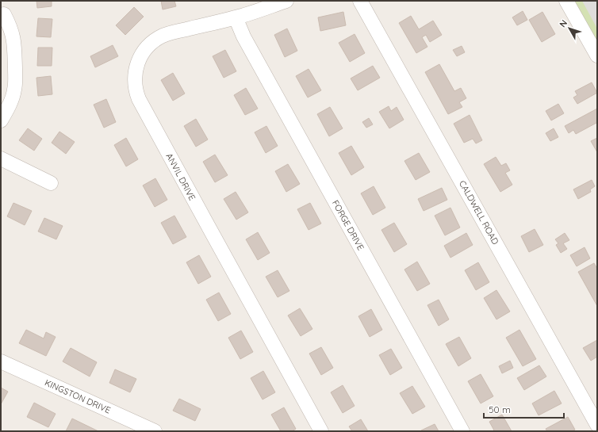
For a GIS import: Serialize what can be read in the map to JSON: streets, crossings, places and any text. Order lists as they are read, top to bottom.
{
  "streets": {
    "street": [
      "ANVIL DRIVE",
      "CALDWELL ROAD",
      "FORGE DRIVE",
      "KINGSTON DRIVE"
    ]
  },
  "crossings": [
    ["ANVIL DRIVE", "FORGE DRIVE"]
  ],
  "scale_bar": "50 m",
  "north": "top left"
}
